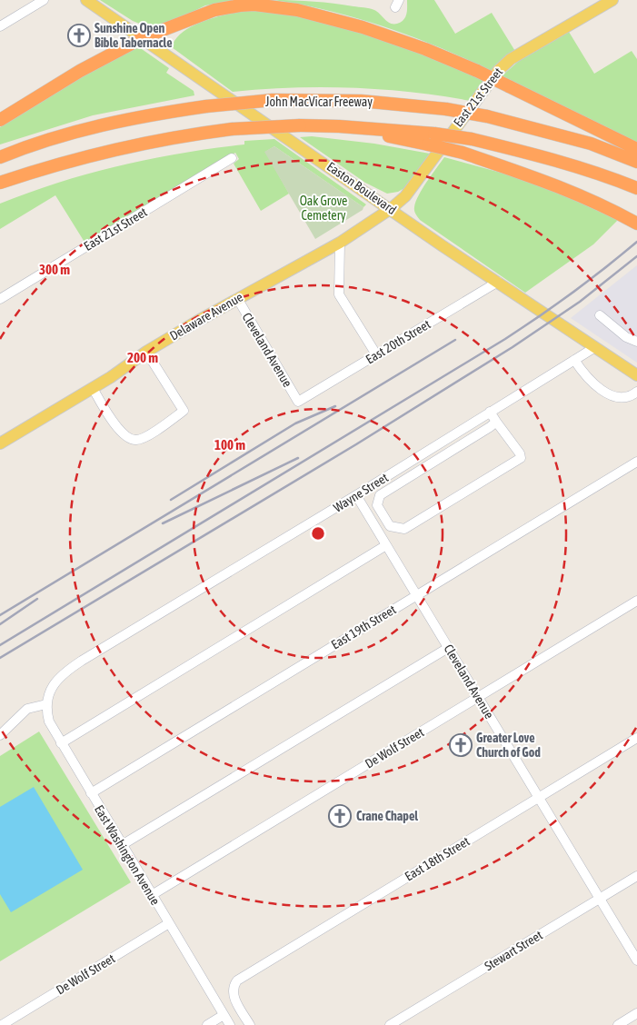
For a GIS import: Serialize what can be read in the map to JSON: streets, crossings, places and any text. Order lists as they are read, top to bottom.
{
  "streets": {
    "highway": ["John MacVicar Freeway"],
    "main road": ["East 21st Street", "Easton Boulevard", "Delaware Avenue"],
    "street": [
      "East 20th Street",
      "Cleveland Avenue",
      "Wayne Street",
      "East 19th Street",
      "De Wolf Street",
      "East Washington Avenue",
      "East 18th Street",
      "Stewart Street"
    ]
  },
  "crossings": [
    ["East 21st Street", "Easton Boulevard"],
    ["East 21st Street", "Delaware Avenue"],
    ["Easton Boulevard", "Delaware Avenue"],
    ["Easton Boulevard", "East 20th Street"],
    ["Easton Boulevard", "Wayne Street"],
    ["Delaware Avenue", "Cleveland Avenue"],
    ["East 20th Street", "Cleveland Avenue"],
    ["Cleveland Avenue", "Wayne Street"],
    ["Cleveland Avenue", "East 19th Street"],
    ["Cleveland Avenue", "De Wolf Street"],
    ["Cleveland Avenue", "East 18th Street"],
    ["Cleveland Avenue", "Stewart Street"],
    ["Wayne Street", "East Washington Avenue"],
    ["East 19th Street", "East Washington Avenue"],
    ["De Wolf Street", "East Washington Avenue"]
  ],
  "parks": ["Oak Grove Cemetery"],
  "places": {
    "church": ["Sunshine Open Bible Tabernacle", "Greater Love Church of God", "Crane Chapel"]
  },
  "rings": ["300 m", "200 m", "100 m"]
}
